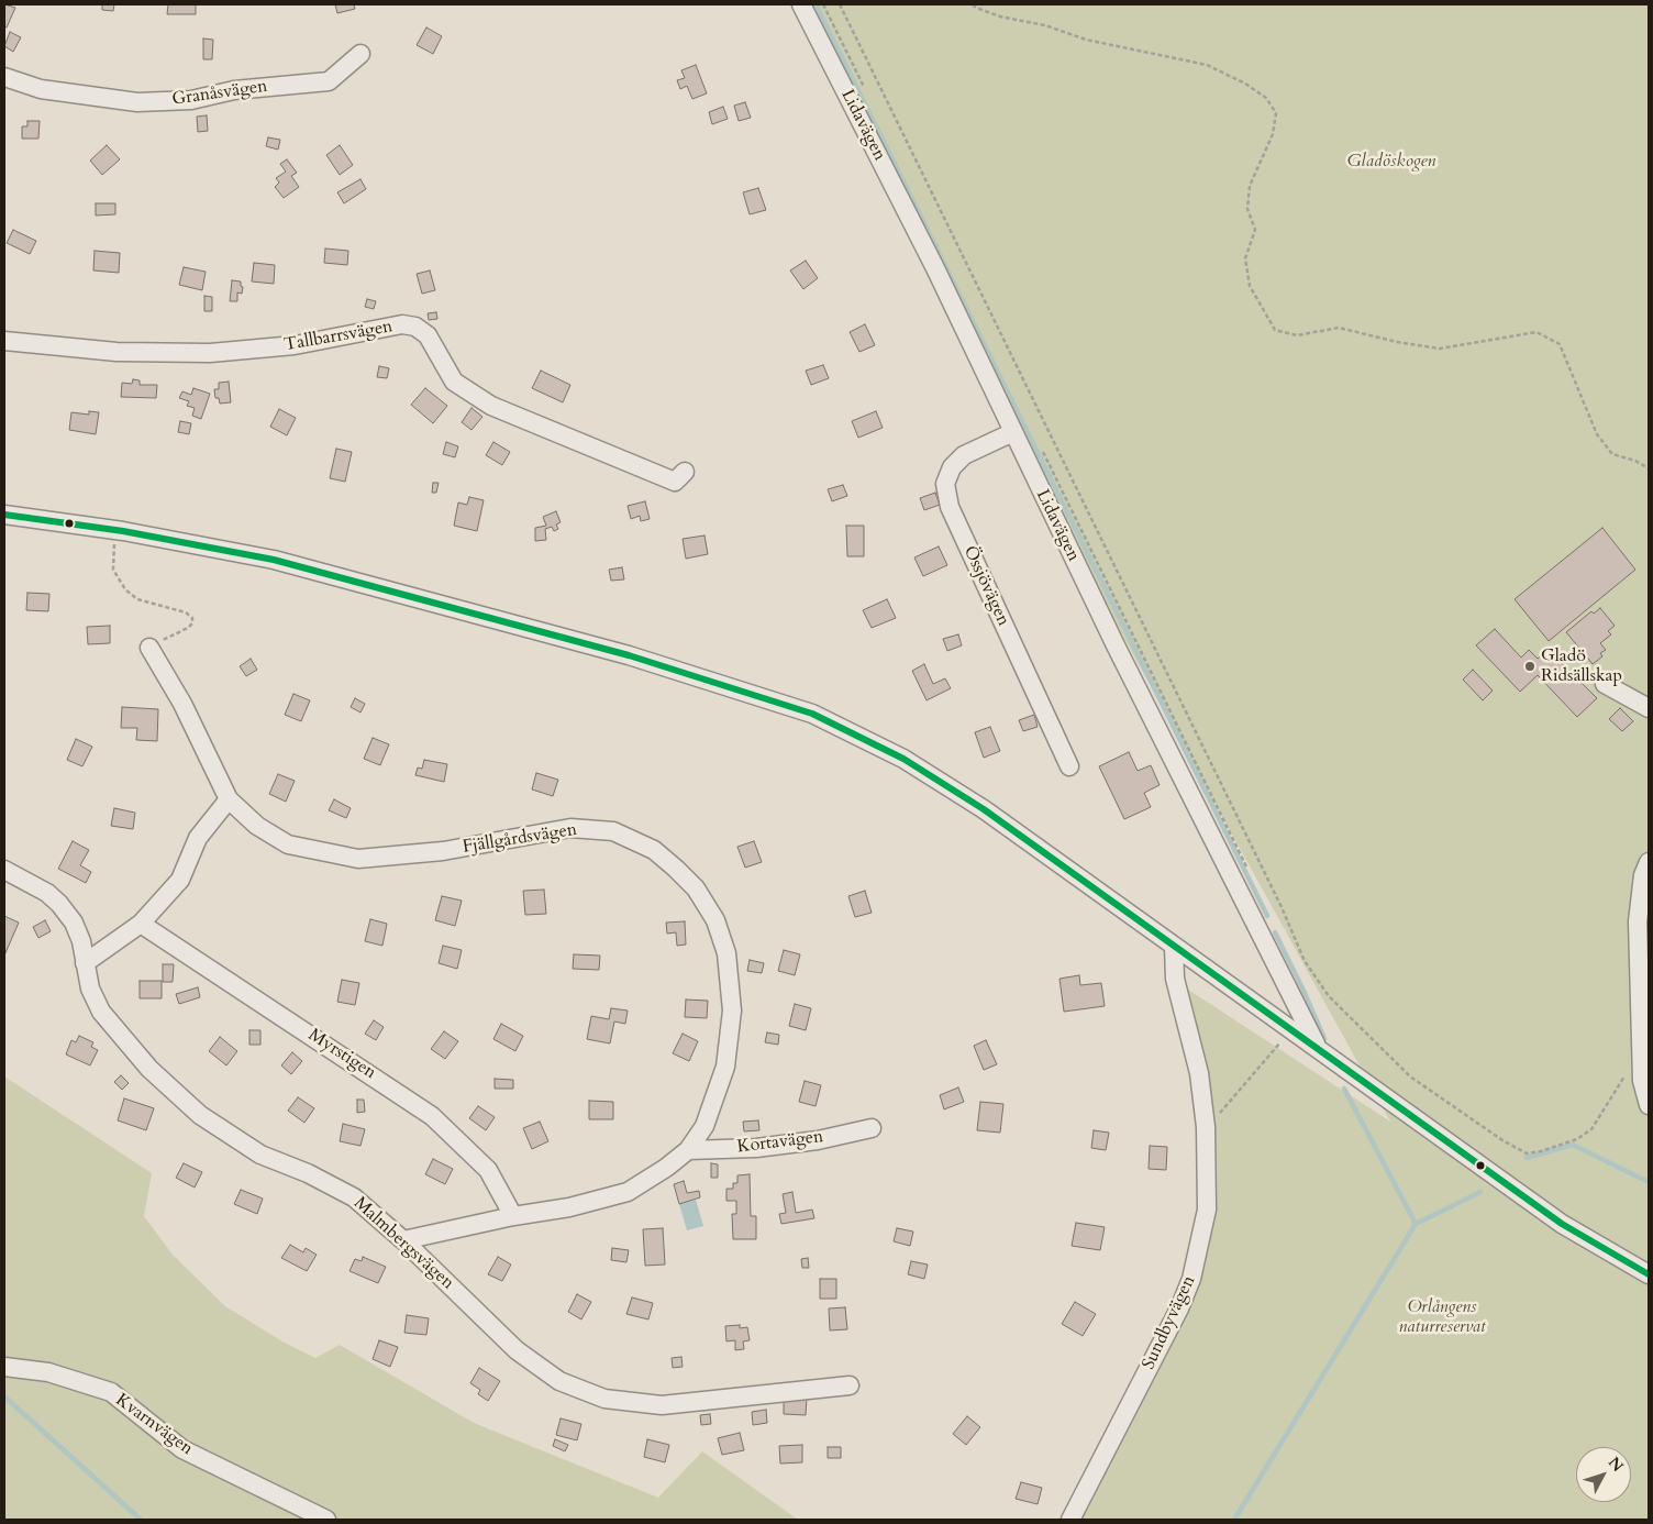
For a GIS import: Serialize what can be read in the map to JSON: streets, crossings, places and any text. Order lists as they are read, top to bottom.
{
  "streets": {
    "street": [
      "Granåsvägen",
      "Lidavägen",
      "Tallbarrsvägen",
      "Össjövägen",
      "Fjällgårdsvägen",
      "Myrstigen",
      "Kortavägen",
      "Malmbergsvägen",
      "Sundbyvägen",
      "Kvarnvägen"
    ]
  },
  "crossings": [
    ["Lidavägen", "Össjövägen"],
    ["Fjällgårdsvägen", "Myrstigen"],
    ["Fjällgårdsvägen", "Kortavägen"],
    ["Fjällgårdsvägen", "Malmbergsvägen"]
  ],
  "parks": ["Gladöskogen", "Orlångens naturreservat"],
  "places": ["Gladö Ridsällskap"],
  "north": "top right"
}
